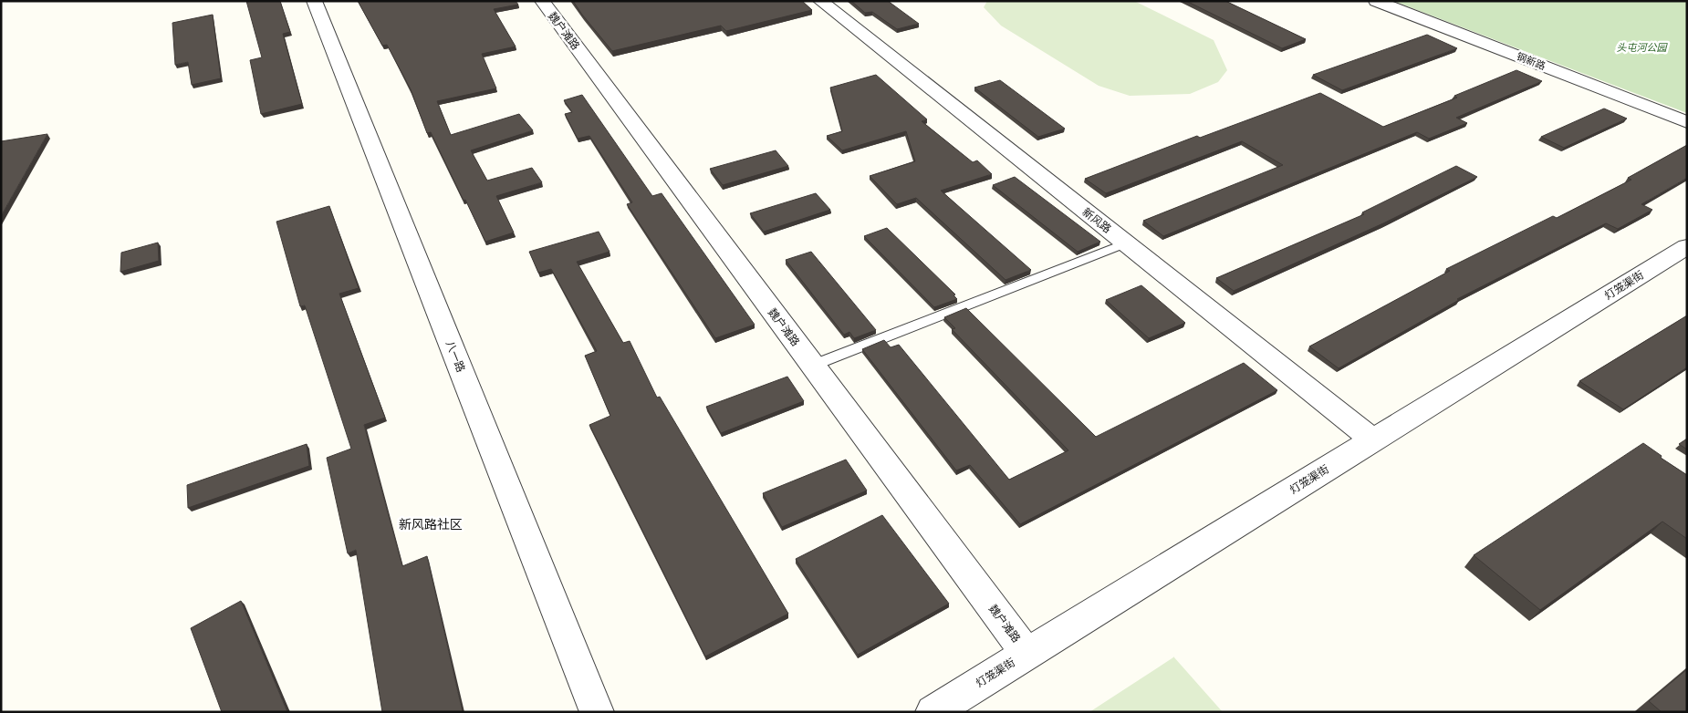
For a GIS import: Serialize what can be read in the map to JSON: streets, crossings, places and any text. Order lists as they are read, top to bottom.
{
  "streets": {
    "street": [
      "魏户滩路",
      "钢新路",
      "新风路",
      "灯笼渠街",
      "八一路"
    ]
  },
  "crossings": [
    ["魏户滩路", "灯笼渠街"],
    ["新风路", "灯笼渠街"]
  ],
  "districts": ["新风路社区"],
  "parks": ["头屯河公园"]
}
